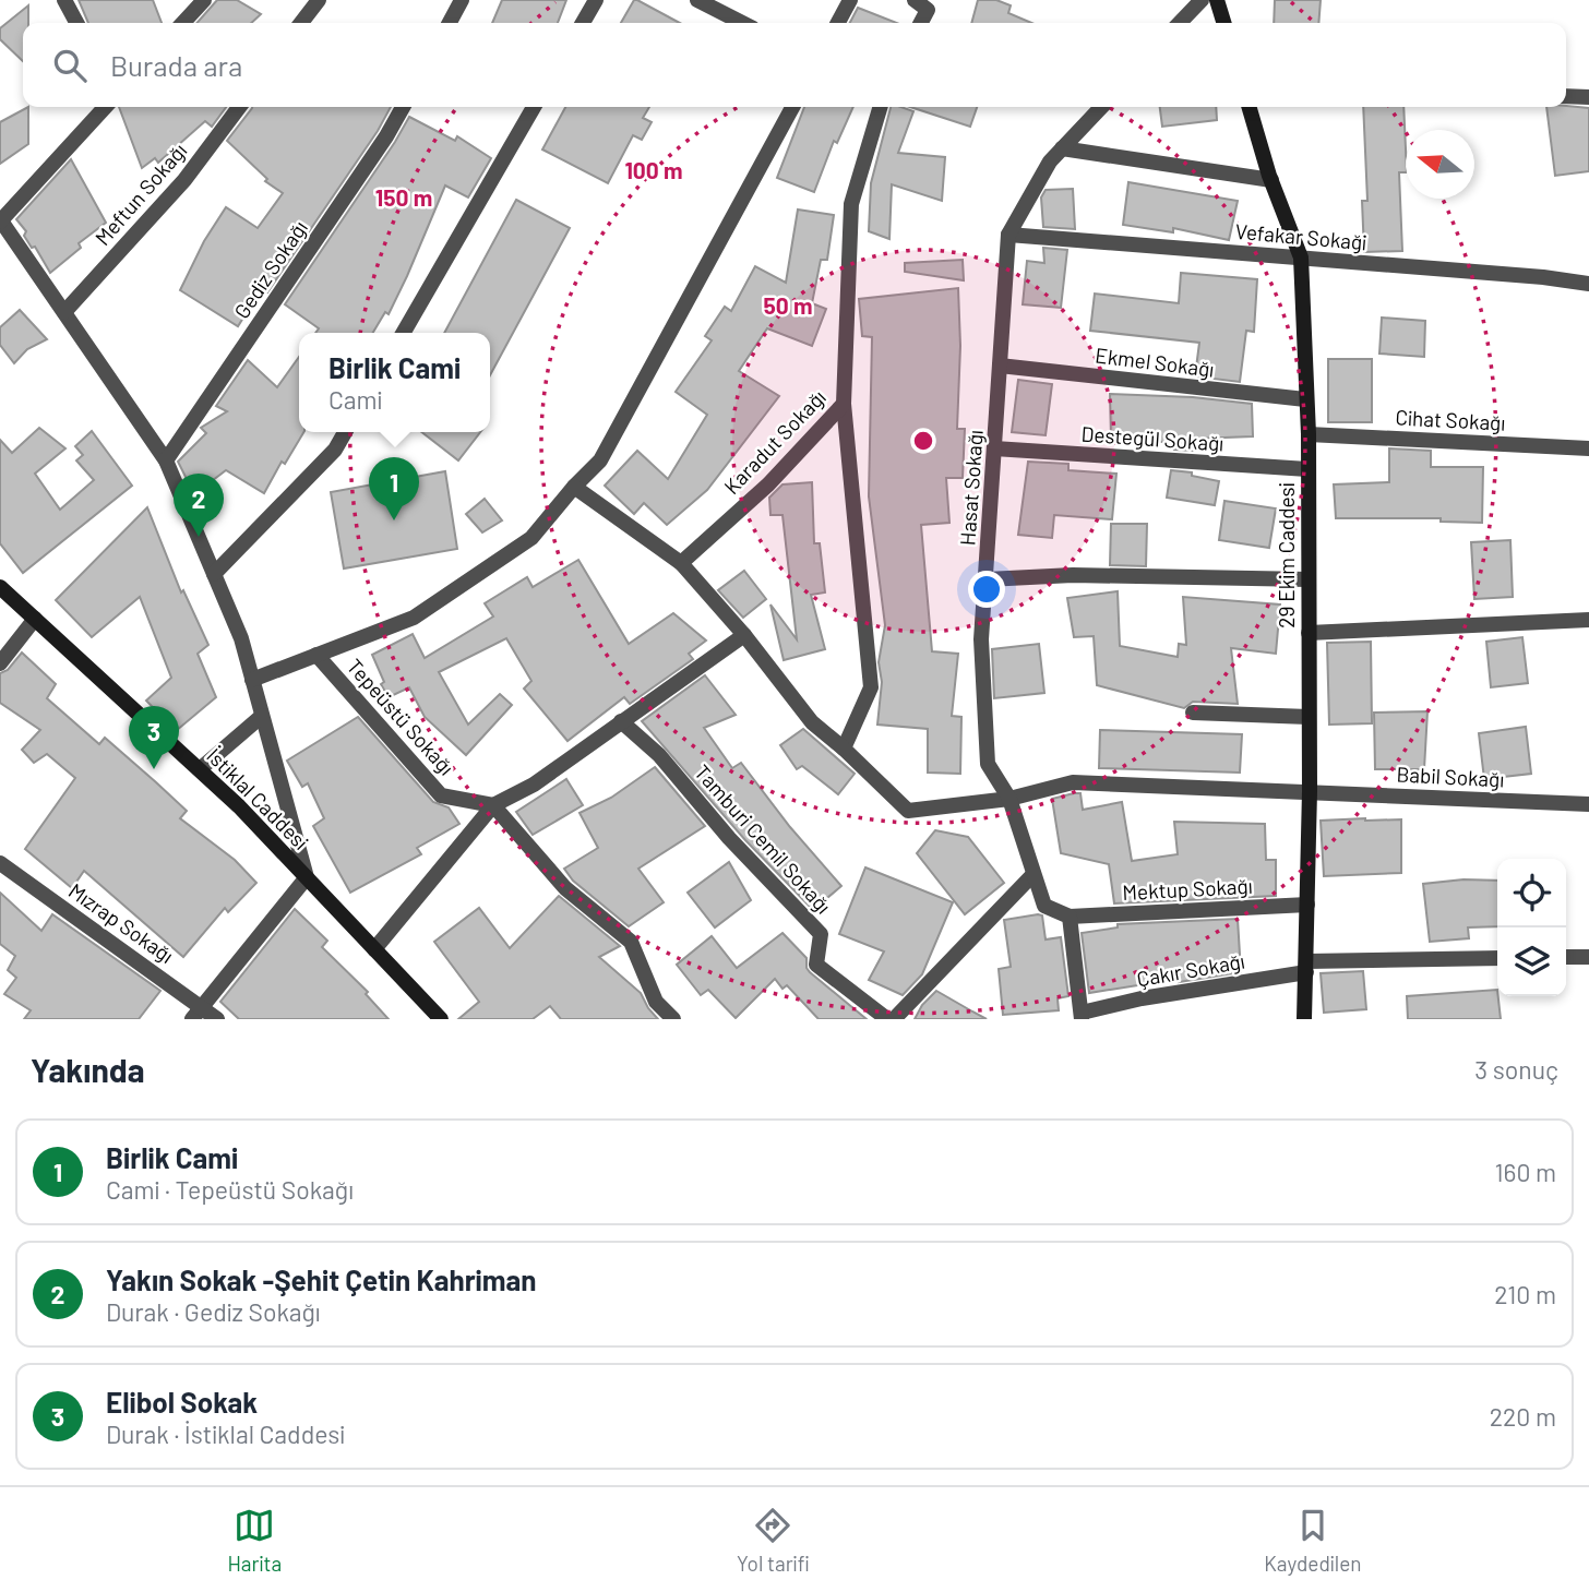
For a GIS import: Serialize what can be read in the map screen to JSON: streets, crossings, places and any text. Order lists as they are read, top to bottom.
{
  "streets": {
    "street": [
      "Meftun Sokağı",
      "Vefakar Sokaği",
      "Gediz Sokağı",
      "Ekmel Sokağı",
      "Cihat Sokağı",
      "Destegül Sokağı",
      "Karadut Sokağı",
      "Hasat Sokağı",
      "29 Ekim Caddesi",
      "Tepeüstü Sokağı",
      "Babil Sokağı",
      "İstiklal Caddesi",
      "Tamburi Cemil Sokağı",
      "Mektup Sokağı",
      "Mızrap Sokağı",
      "Çakır Sokağı"
    ]
  },
  "crossings": [
    ["Vefakar Sokaği", "Hasat Sokağı"],
    ["Vefakar Sokaği", "29 Ekim Caddesi"],
    ["Ekmel Sokağı", "Hasat Sokağı"],
    ["Ekmel Sokağı", "29 Ekim Caddesi"],
    ["Cihat Sokağı", "29 Ekim Caddesi"],
    ["Destegül Sokağı", "Hasat Sokağı"],
    ["Destegül Sokağı", "29 Ekim Caddesi"],
    ["Hasat Sokağı", "Babil Sokağı"],
    ["Hasat Sokağı", "Mektup Sokağı"],
    ["29 Ekim Caddesi", "Babil Sokağı"],
    ["29 Ekim Caddesi", "Mektup Sokağı"],
    ["29 Ekim Caddesi", "Çakır Sokağı"]
  ],
  "north": "left",
  "page": {
    "search": "Burada ara",
    "popup": ["Birlik Cami", "Cami"],
    "pins": ["1", "2", "3"],
    "heading": ["Yakında", "3 sonuç"],
    "list": [
      {
        "mark": "1",
        "name": "Birlik Cami",
        "note": "Cami · Tepeüstü Sokağı",
        "value": "160 m"
      },
      {
        "mark": "2",
        "name": "Yakın Sokak -Şehit Çetin Kahriman",
        "note": "Durak · Gediz Sokağı",
        "value": "210 m"
      },
      {
        "mark": "3",
        "name": "Elibol Sokak",
        "note": "Durak · İstiklal Caddesi",
        "value": "220 m"
      }
    ],
    "nav": ["Harita", "Yol tarifi", "Kaydedilen"]
  },
  "rings": ["100 m", "150 m", "50 m"]
}
